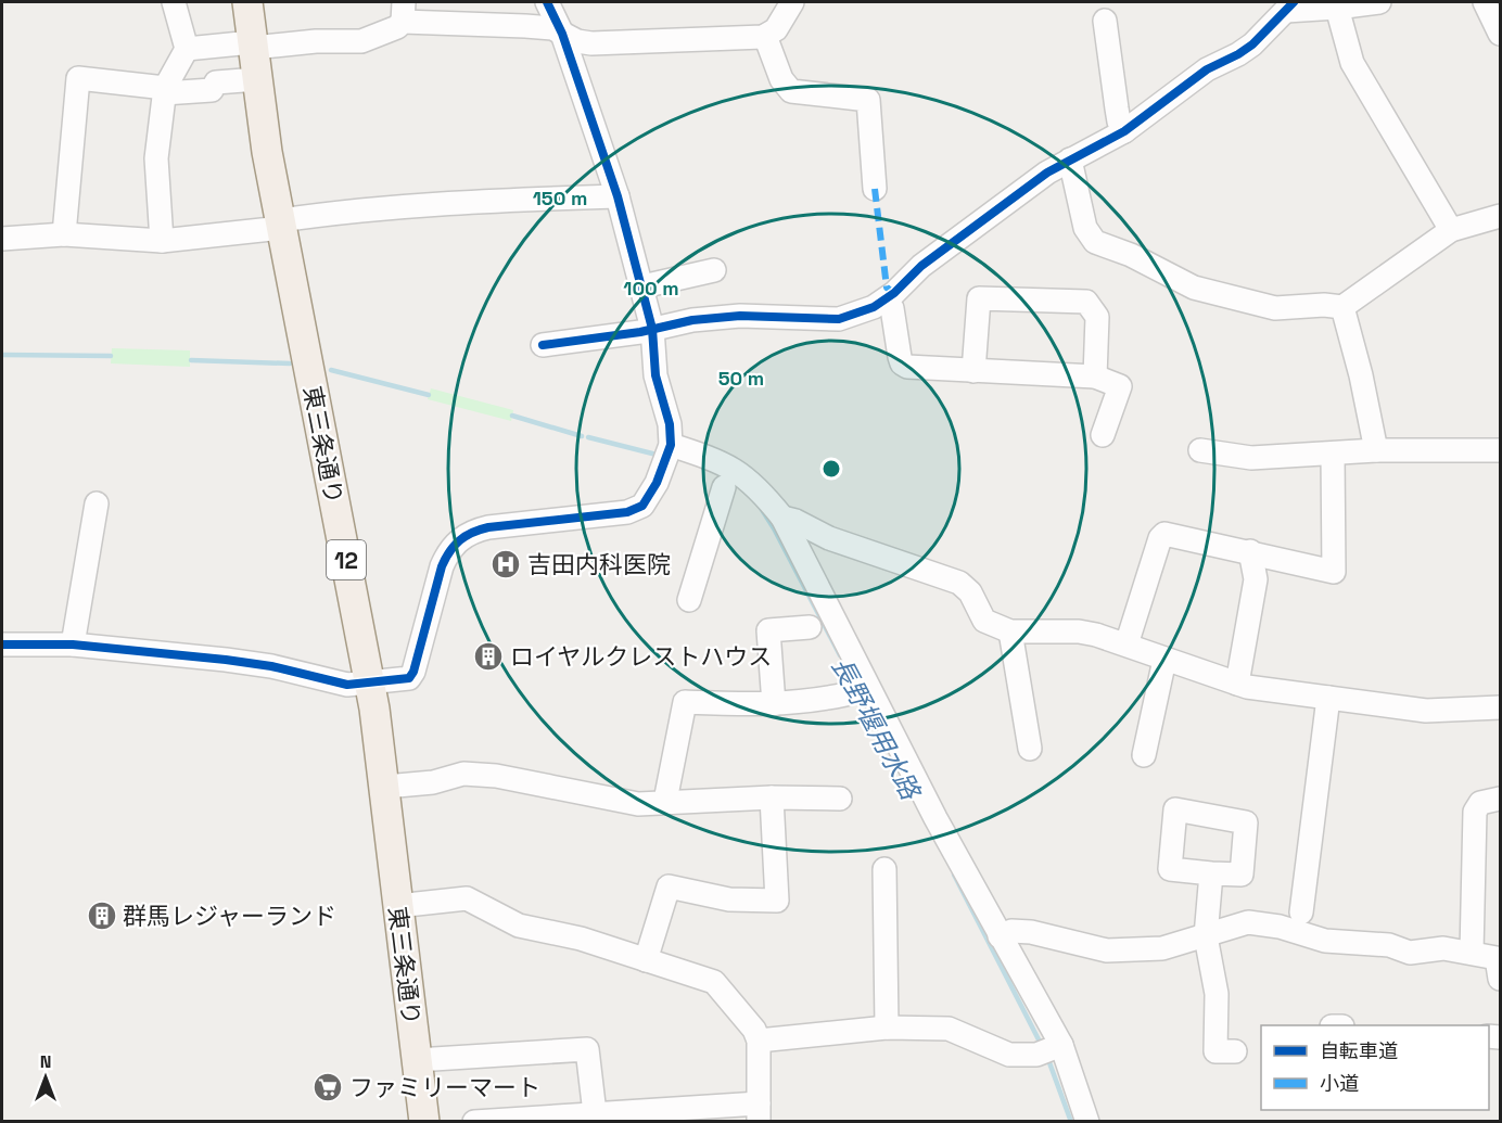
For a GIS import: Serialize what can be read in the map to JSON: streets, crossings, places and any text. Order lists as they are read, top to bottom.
{
  "streets": {
    "main road": ["東三条通り", "12"]
  },
  "water": ["長野堰用水路"],
  "places": {
    "hospital": ["吉田内科医院"],
    "building": ["ロイヤルクレストハウス", "群馬レジャーランド"],
    "supermarket": ["ファミリーマート"]
  },
  "legend": ["自転車道", "小道"],
  "north": "top",
  "rings": ["150 m", "100 m", "50 m"]
}
